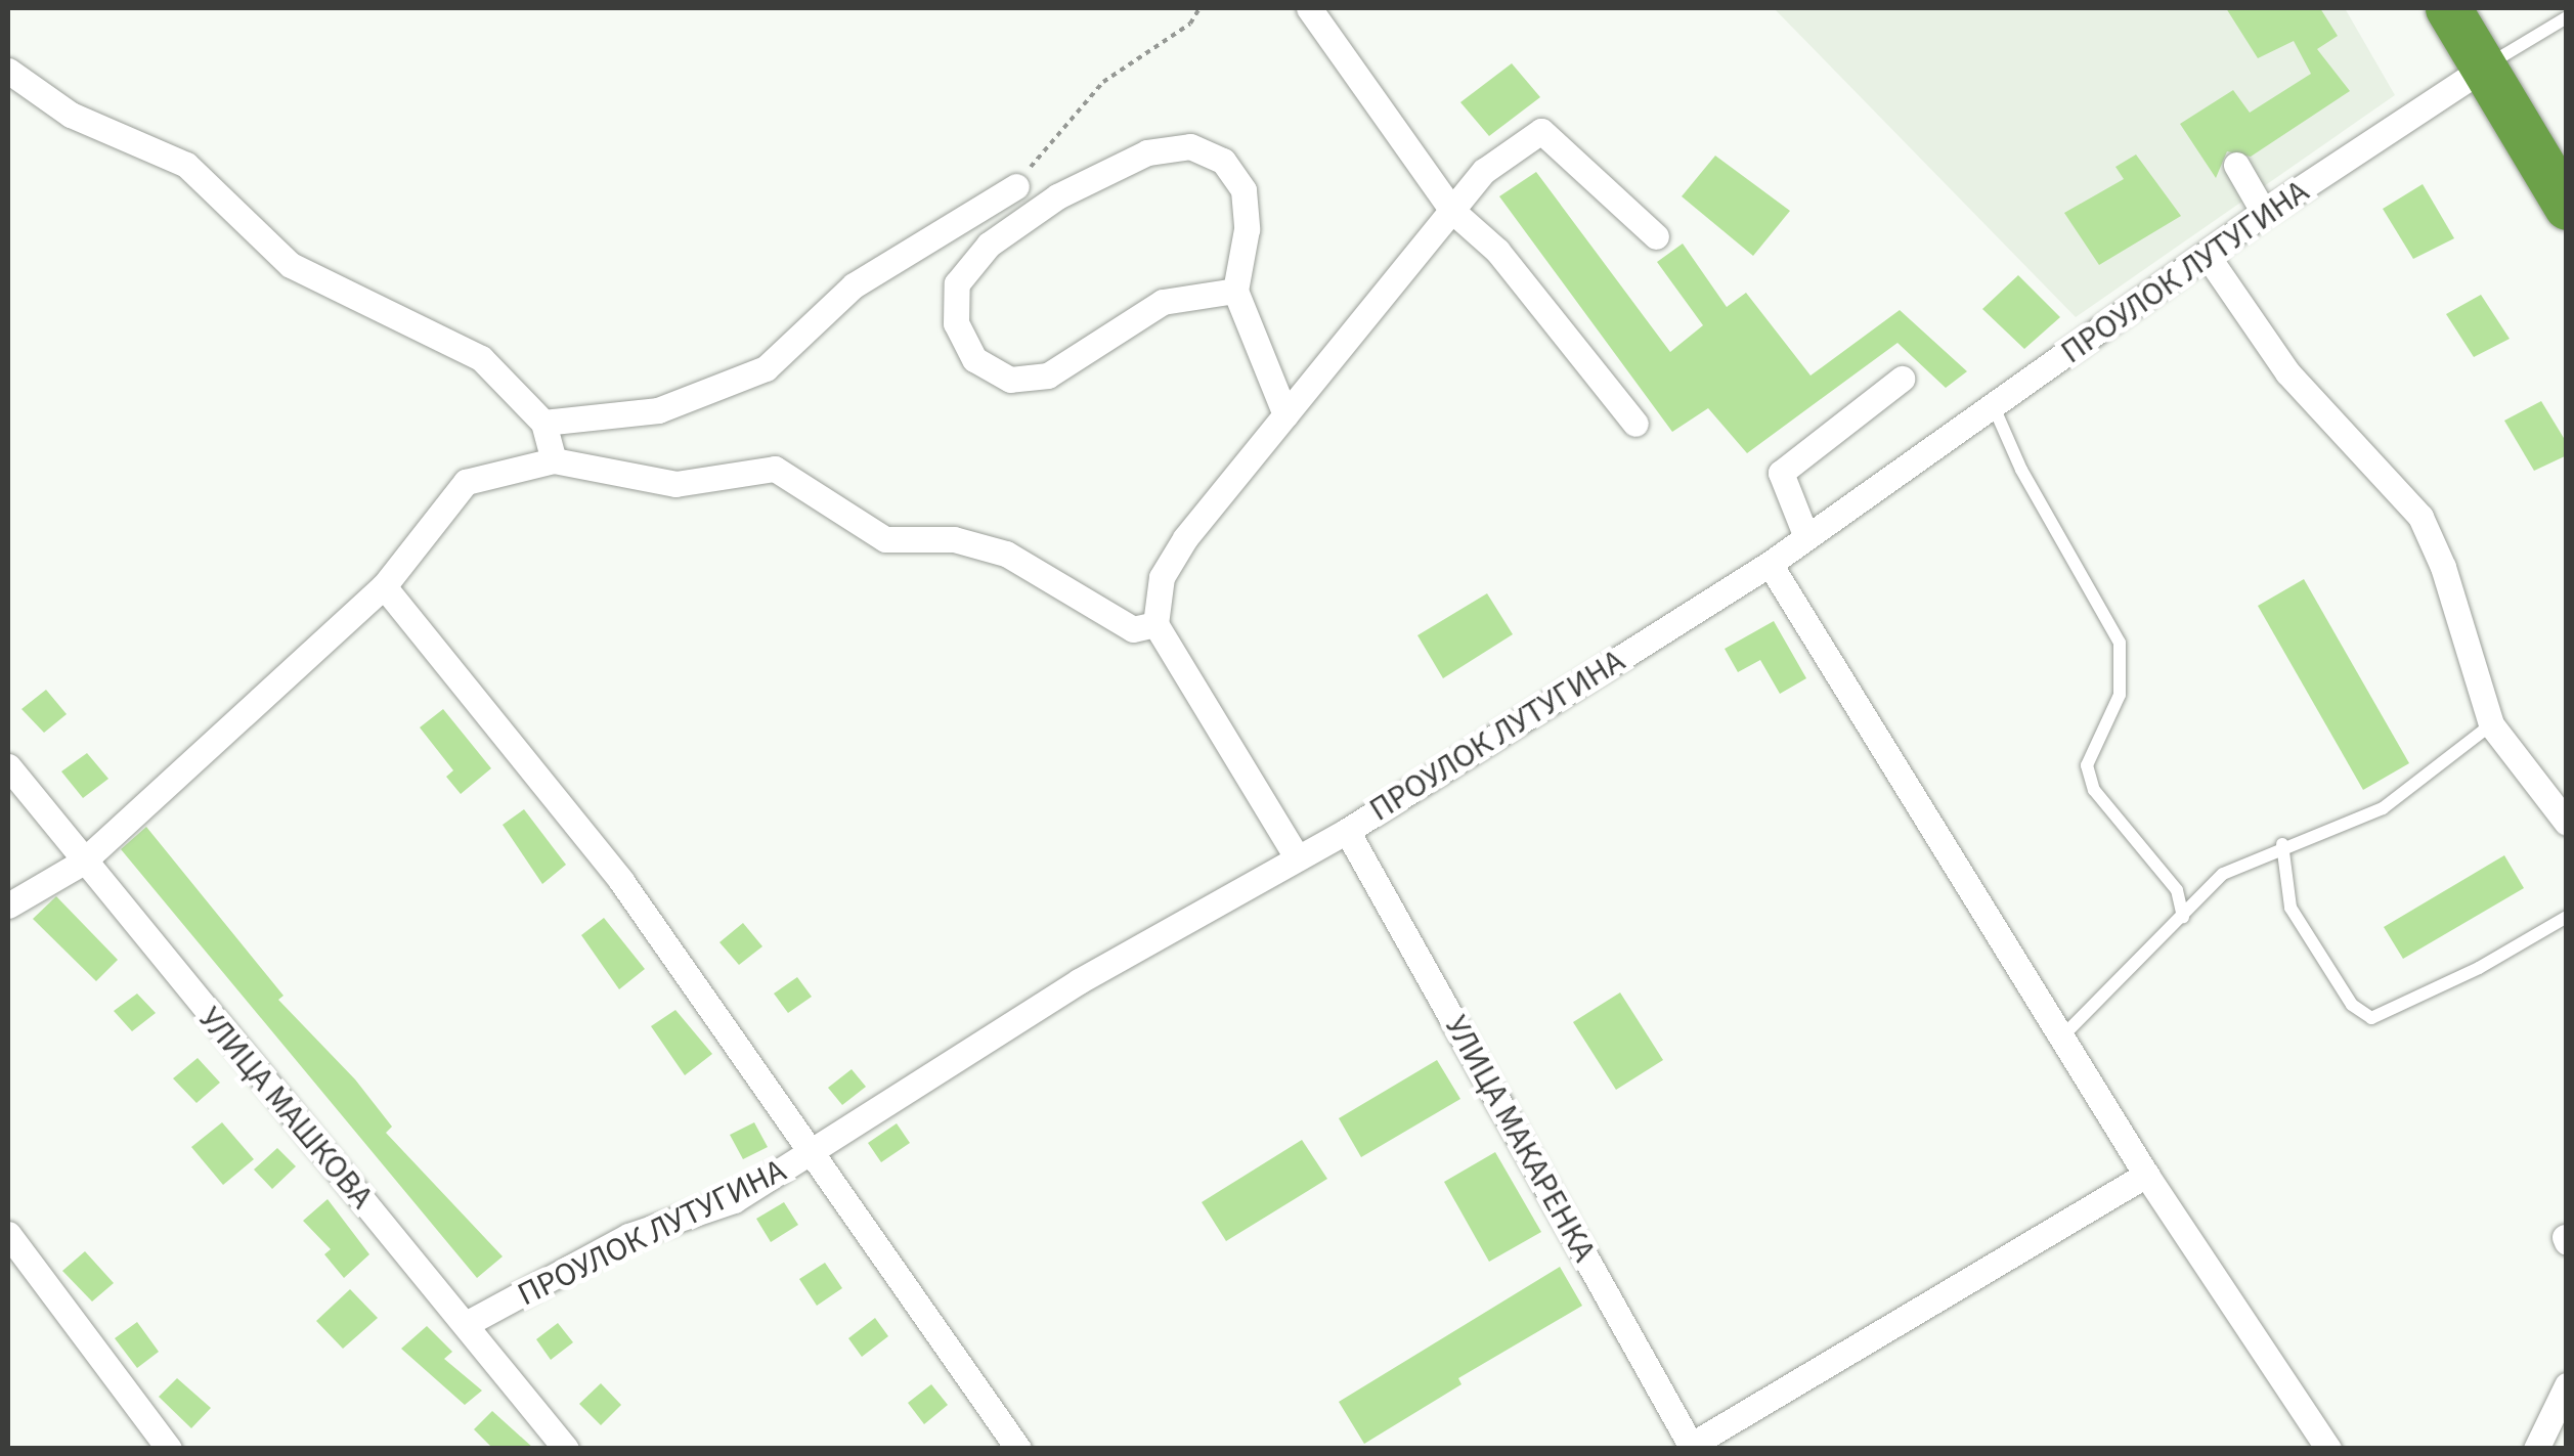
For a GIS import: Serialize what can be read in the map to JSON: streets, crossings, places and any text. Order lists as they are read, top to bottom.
{
  "streets": {
    "street": ["ПРОУЛОК ЛУТУГИНА", "УЛИЦА МАШКОВА", "УЛИЦА МАКАРЕНКА"]
  },
  "crossings": [
    ["ПРОУЛОК ЛУТУГИНА", "УЛИЦА МАШКОВА"],
    ["ПРОУЛОК ЛУТУГИНА", "УЛИЦА МАКАРЕНКА"]
  ]
}
